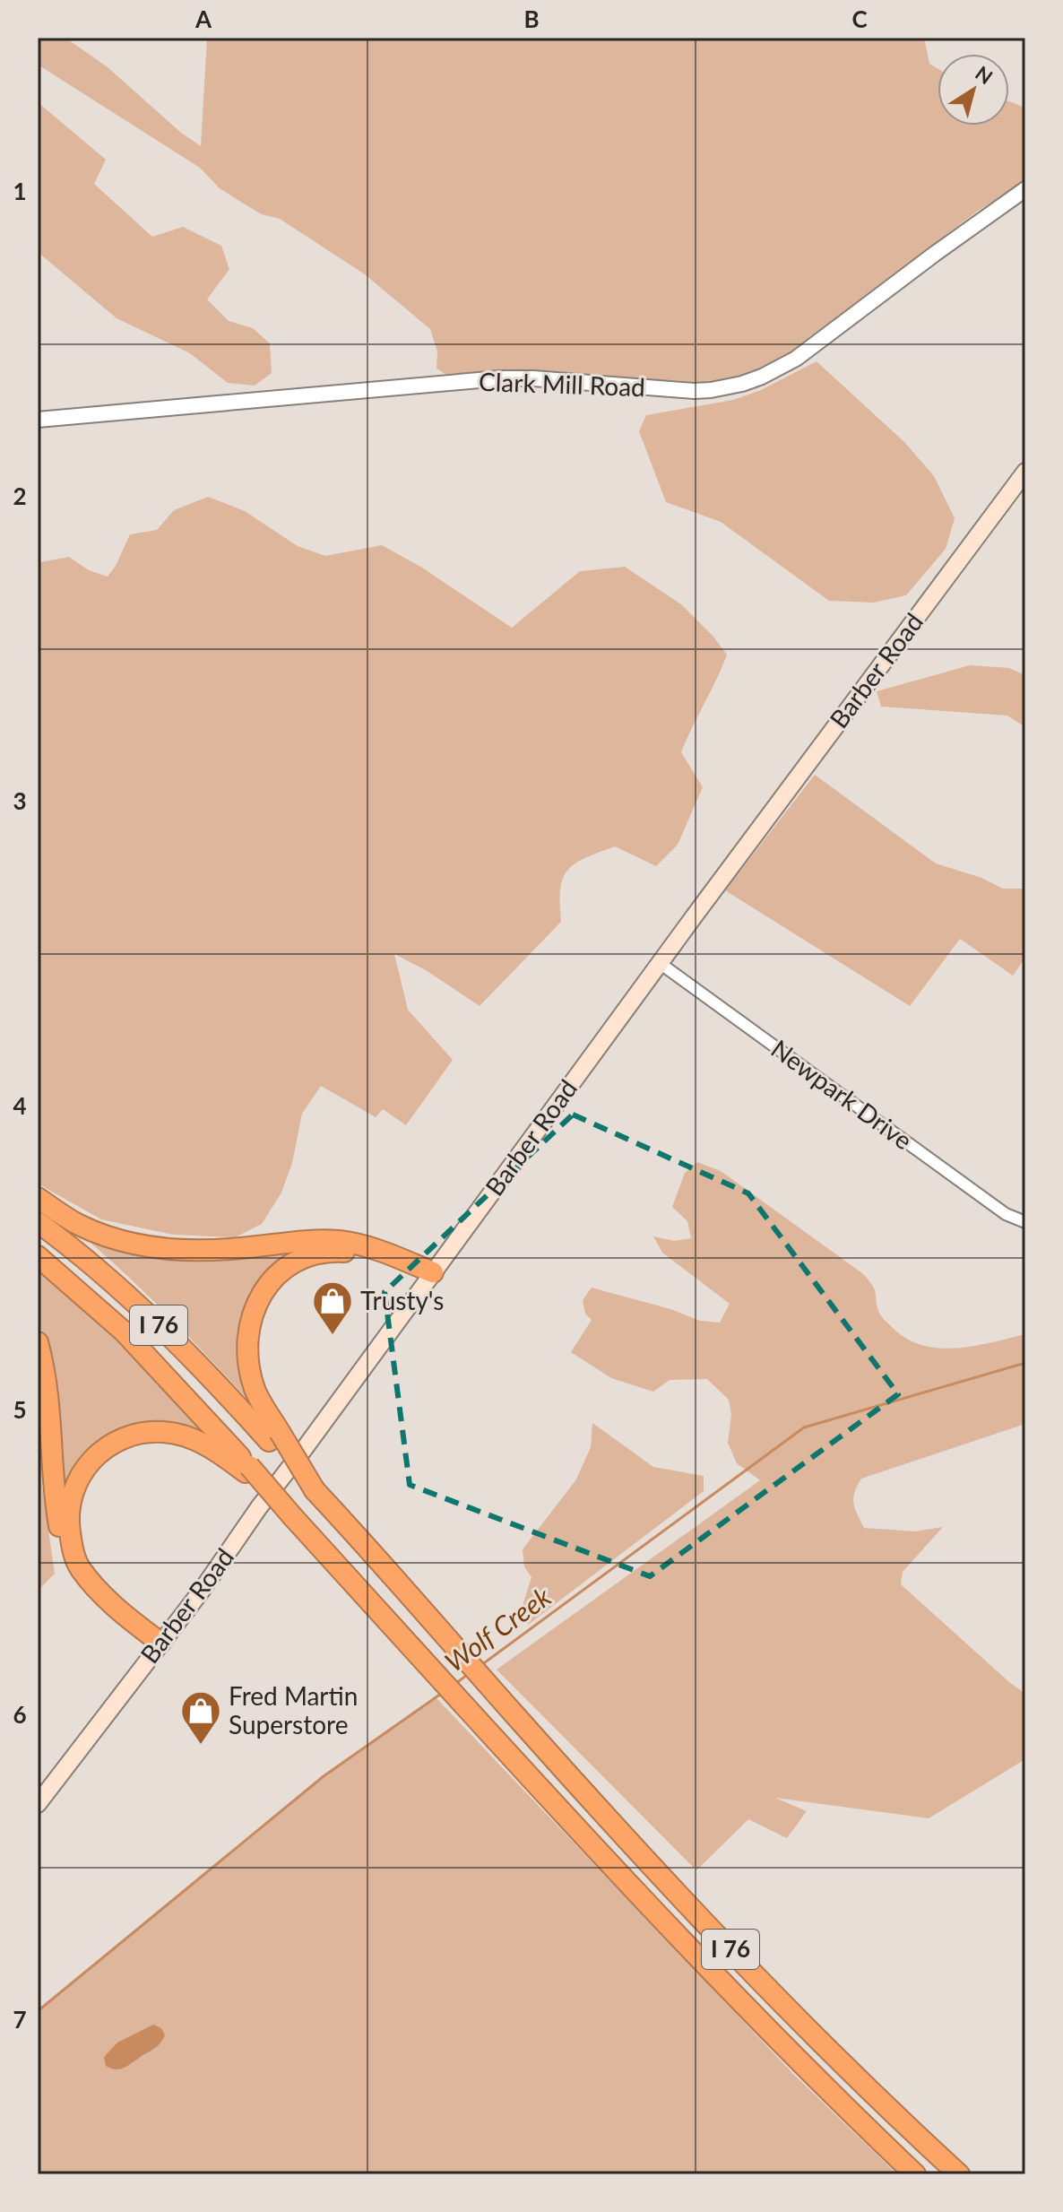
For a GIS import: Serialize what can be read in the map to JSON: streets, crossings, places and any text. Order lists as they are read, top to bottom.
{
  "streets": {
    "highway": ["I 76"],
    "main road": ["Barber Road"],
    "street": ["Clark Mill Road", "Newpark Drive"]
  },
  "crossings": [
    ["Barber Road", "Newpark Drive"]
  ],
  "water": ["Wolf Creek"],
  "places": {
    "shop": ["Trusty's", "Fred Martin Superstore"]
  },
  "north": "top right",
  "grid": {
    "columns": ["A", "B", "C"],
    "rows": [
      "1",
      "2",
      "3",
      "4",
      "5",
      "6",
      "7"
    ]
  }
}
